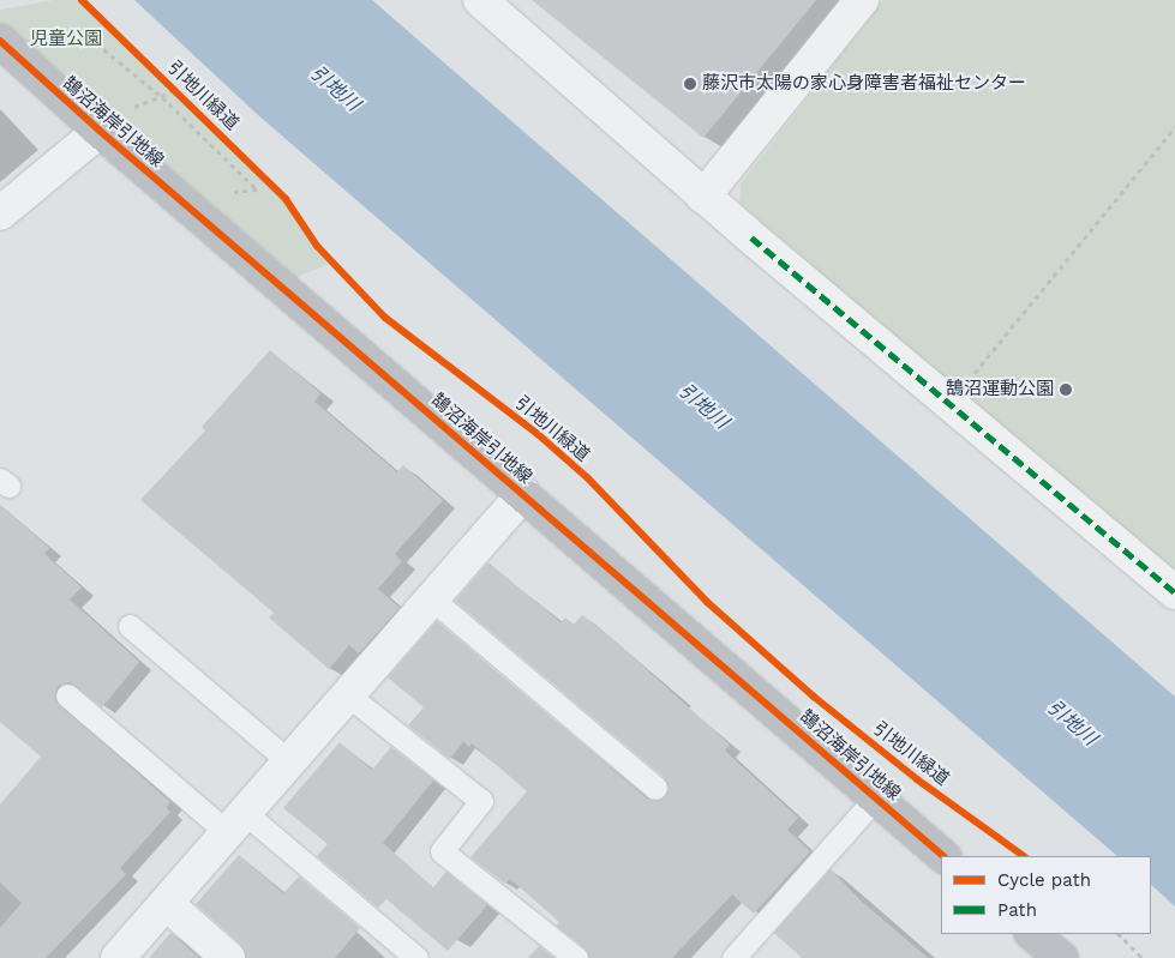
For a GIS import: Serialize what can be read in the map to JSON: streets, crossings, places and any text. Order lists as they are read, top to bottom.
{
  "streets": {
    "street": ["鵠沼海岸引地線"],
    "cycle path": ["引地川緑道"]
  },
  "water": ["引地川"],
  "parks": ["児童公園"],
  "places": ["藤沢市太陽の家心身障害者福祉センター", "鵠沼運動公園"],
  "legend": ["Cycle path", "Path"]
}
